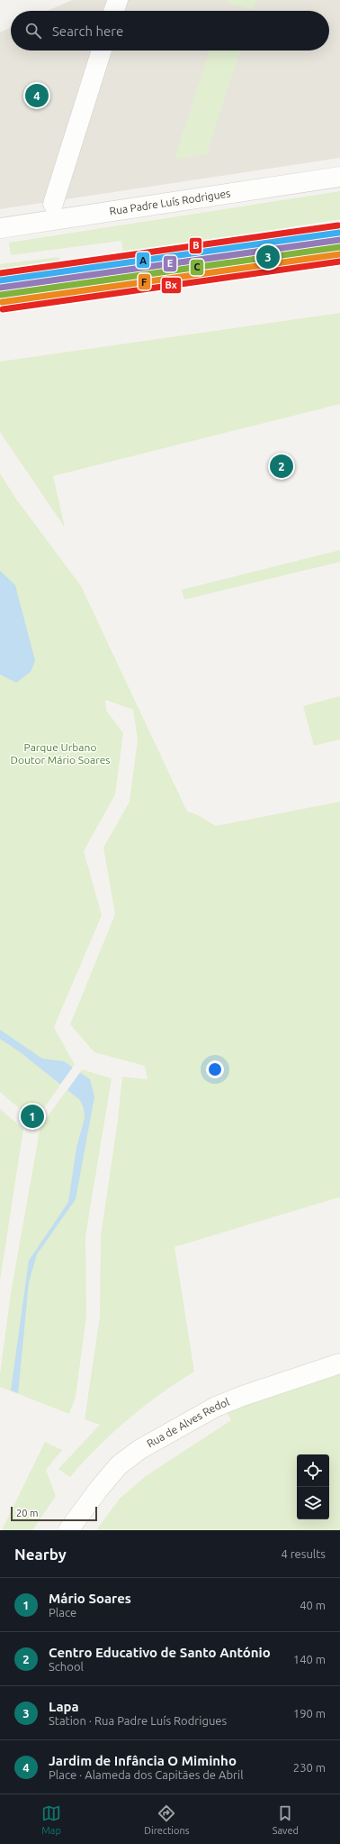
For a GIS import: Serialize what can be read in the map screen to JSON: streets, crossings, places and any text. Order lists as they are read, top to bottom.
{
  "streets": {
    "street": ["Rua Padre Luís Rodrigues", "Rua de Alves Redol"]
  },
  "parks": ["Parque Urbano Doutor Mário Soares"],
  "lines": [
    "transit line B",
    "transit line A",
    "transit line E",
    "transit line C",
    "transit line F",
    "transit line Bx"
  ],
  "scale_bar": "20 m",
  "page": {
    "search": "Search here",
    "pins": [
      "4",
      "3",
      "2",
      "1"
    ],
    "scale": "20 m",
    "heading": ["Nearby", "4 results"],
    "list": [
      {
        "mark": "1",
        "name": "Mário Soares",
        "note": "Place",
        "value": "40 m"
      },
      {
        "mark": "2",
        "name": "Centro Educativo de Santo António",
        "note": "School",
        "value": "140 m"
      },
      {
        "mark": "3",
        "name": "Lapa",
        "note": "Station · Rua Padre Luís Rodrigues",
        "value": "190 m"
      },
      {
        "mark": "4",
        "name": "Jardim de Infância O Miminho",
        "note": "Place · Alameda dos Capitães de Abril",
        "value": "230 m"
      }
    ],
    "nav": ["Map", "Directions", "Saved"]
  }
}
